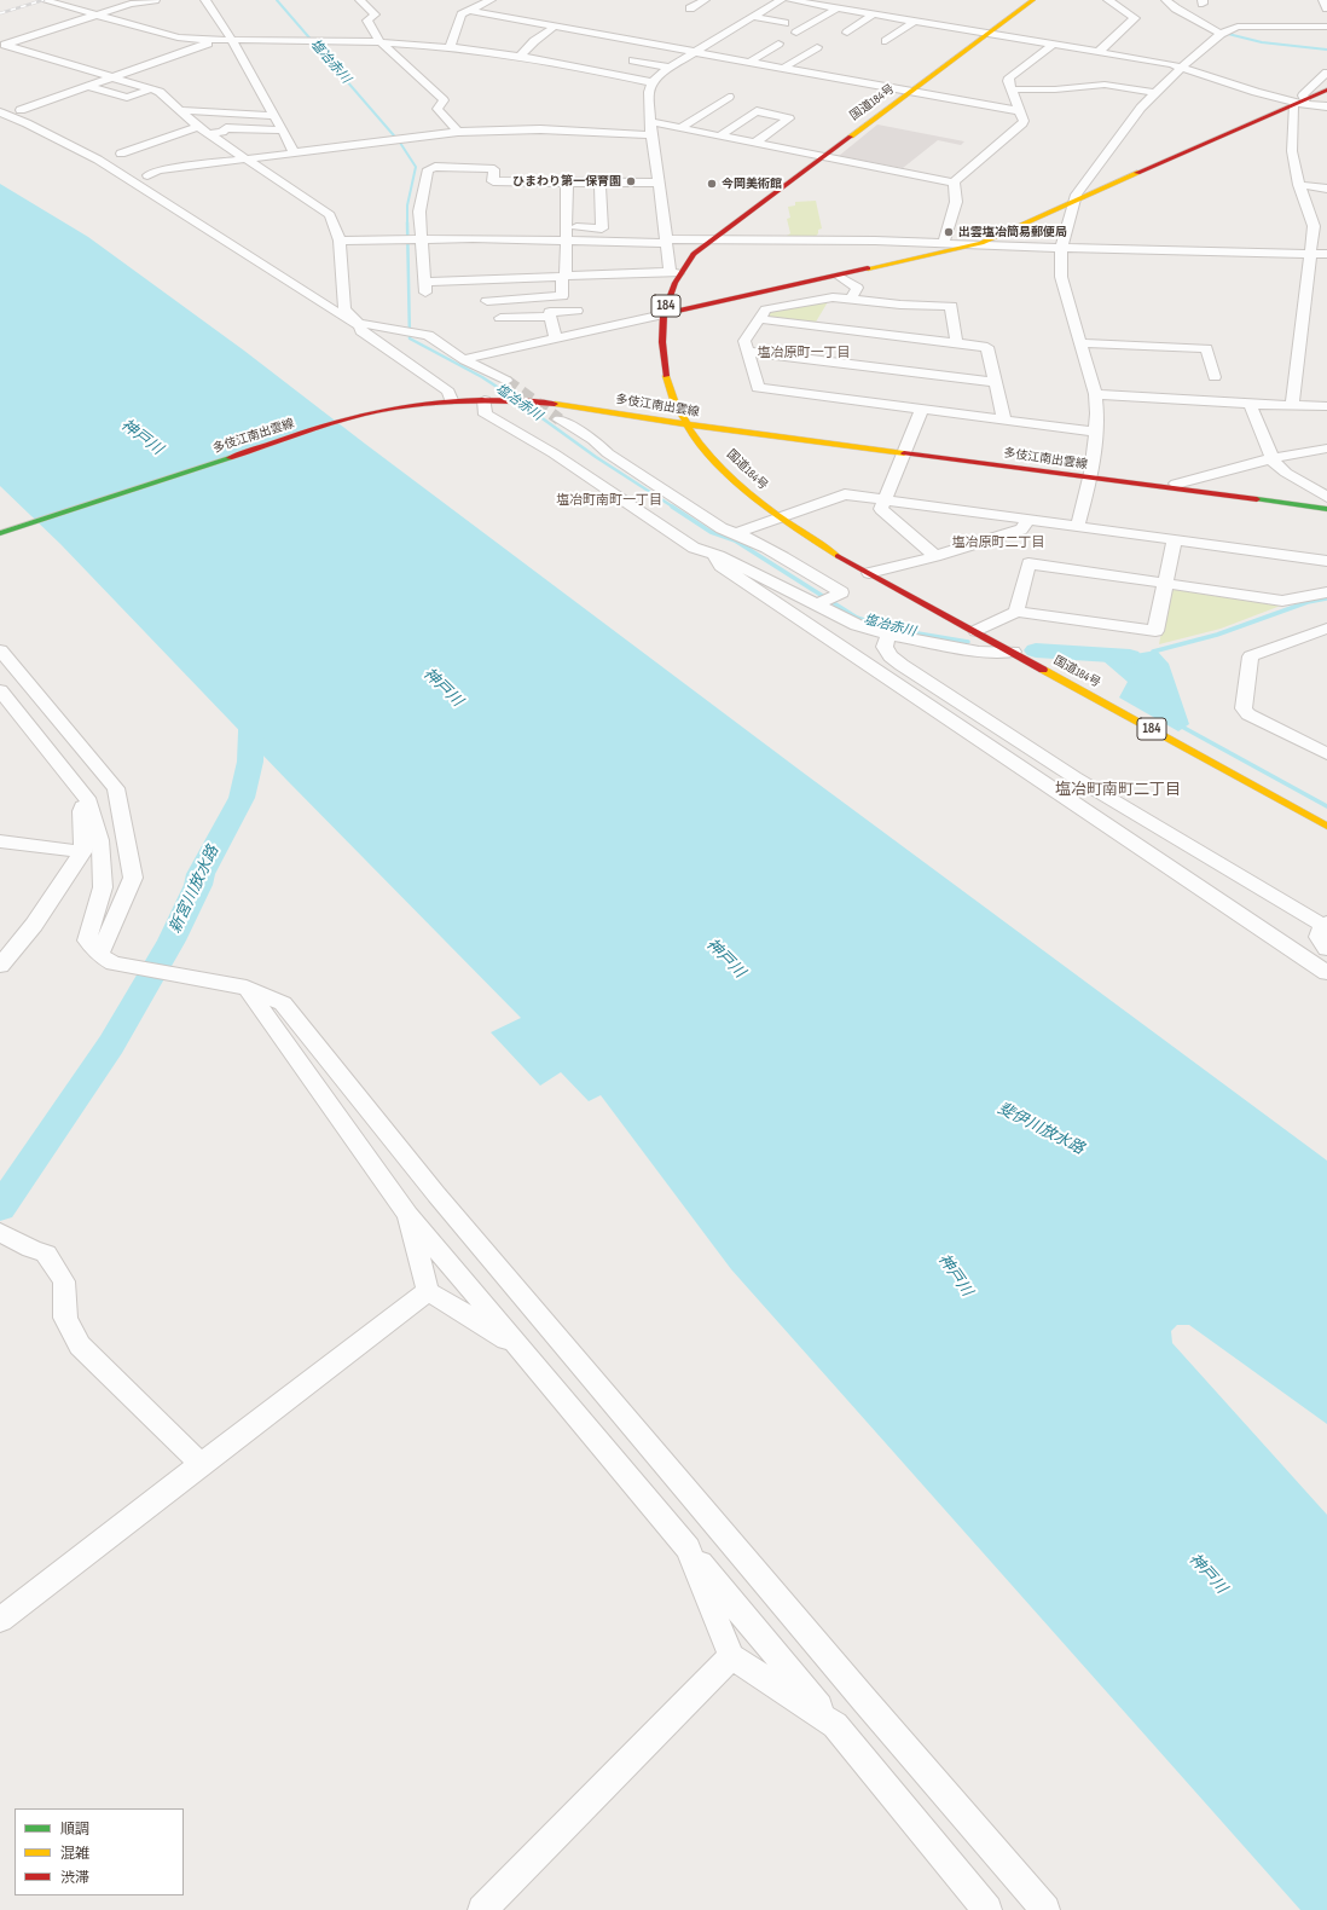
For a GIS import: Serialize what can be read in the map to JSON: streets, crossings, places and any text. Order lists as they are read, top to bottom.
{
  "streets": {
    "main road": ["国道184号", "184", "多伎江南出雲線"]
  },
  "crossings": [
    ["国道184号", "多伎江南出雲線"]
  ],
  "districts": [
    "塩冶原町一丁目",
    "塩冶町南町一丁目",
    "塩冶原町二丁目",
    "塩冶町南町二丁目"
  ],
  "water": [
    "塩冶赤川",
    "神戸川",
    "新宮川放水路",
    "斐伊川放水路"
  ],
  "places": ["ひまわり第一保育園", "今岡美術館", "出雲塩冶簡易郵便局"],
  "legend": ["順調", "混雑", "渋滞"]
}
